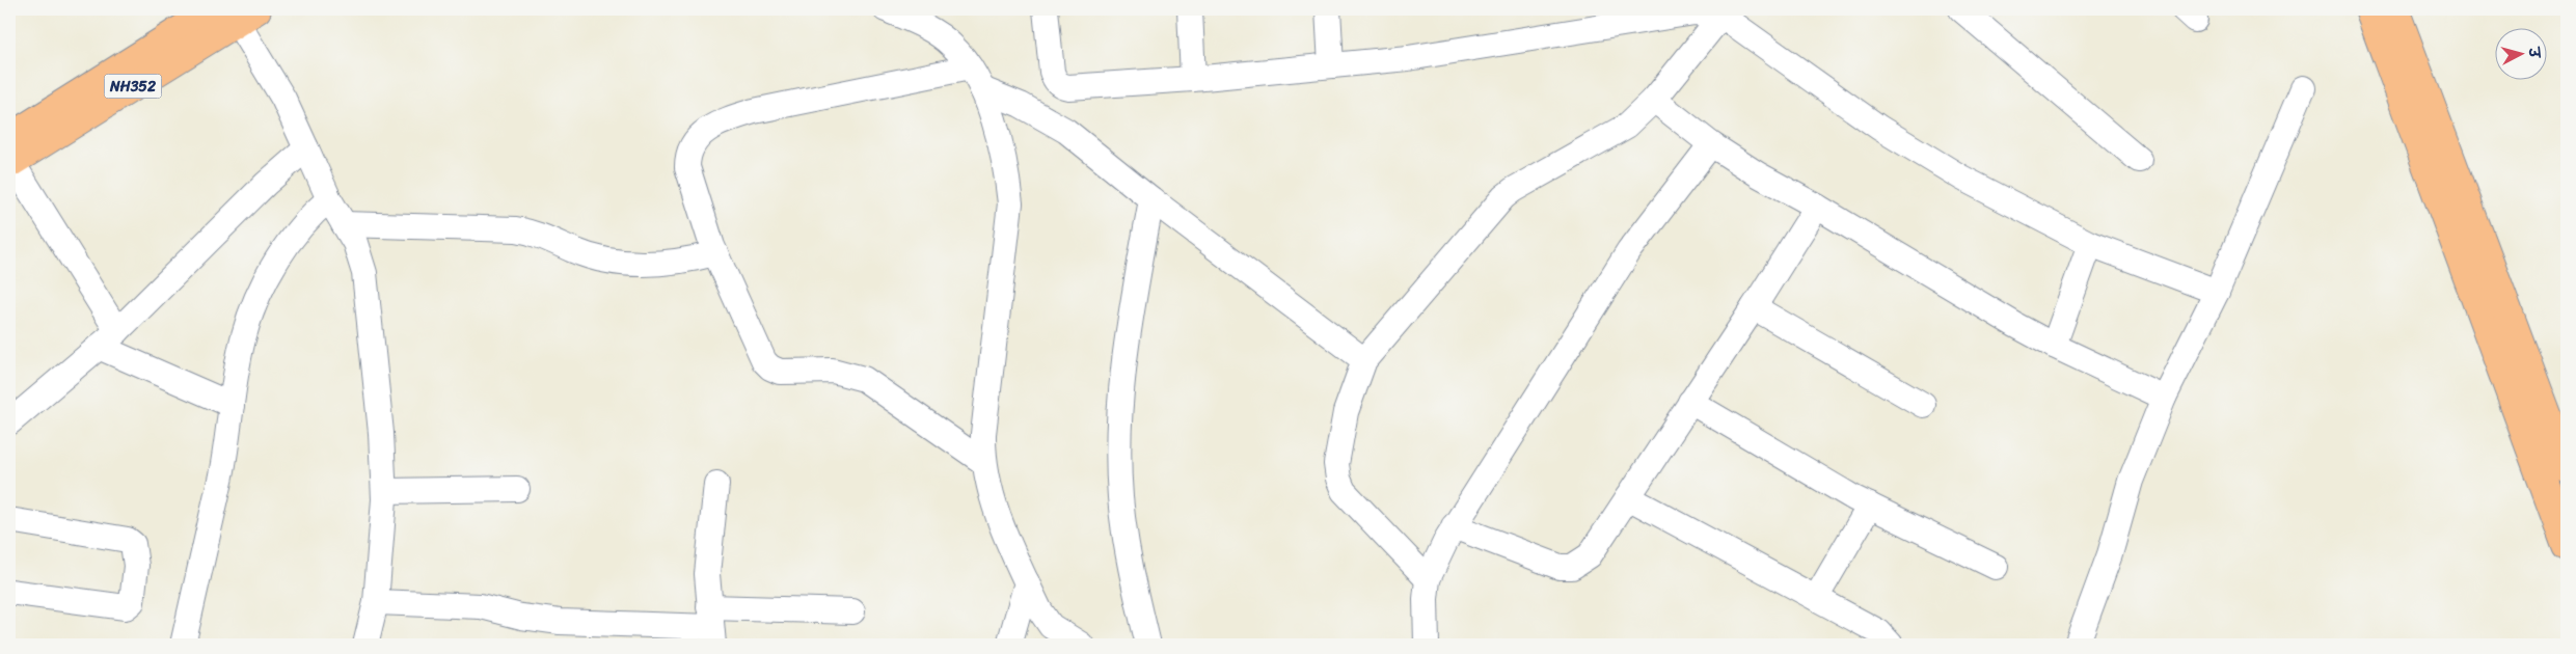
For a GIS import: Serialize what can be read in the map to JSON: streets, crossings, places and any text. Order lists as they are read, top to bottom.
{
  "streets": {
    "main road": ["NH352"]
  },
  "north": "right"
}
